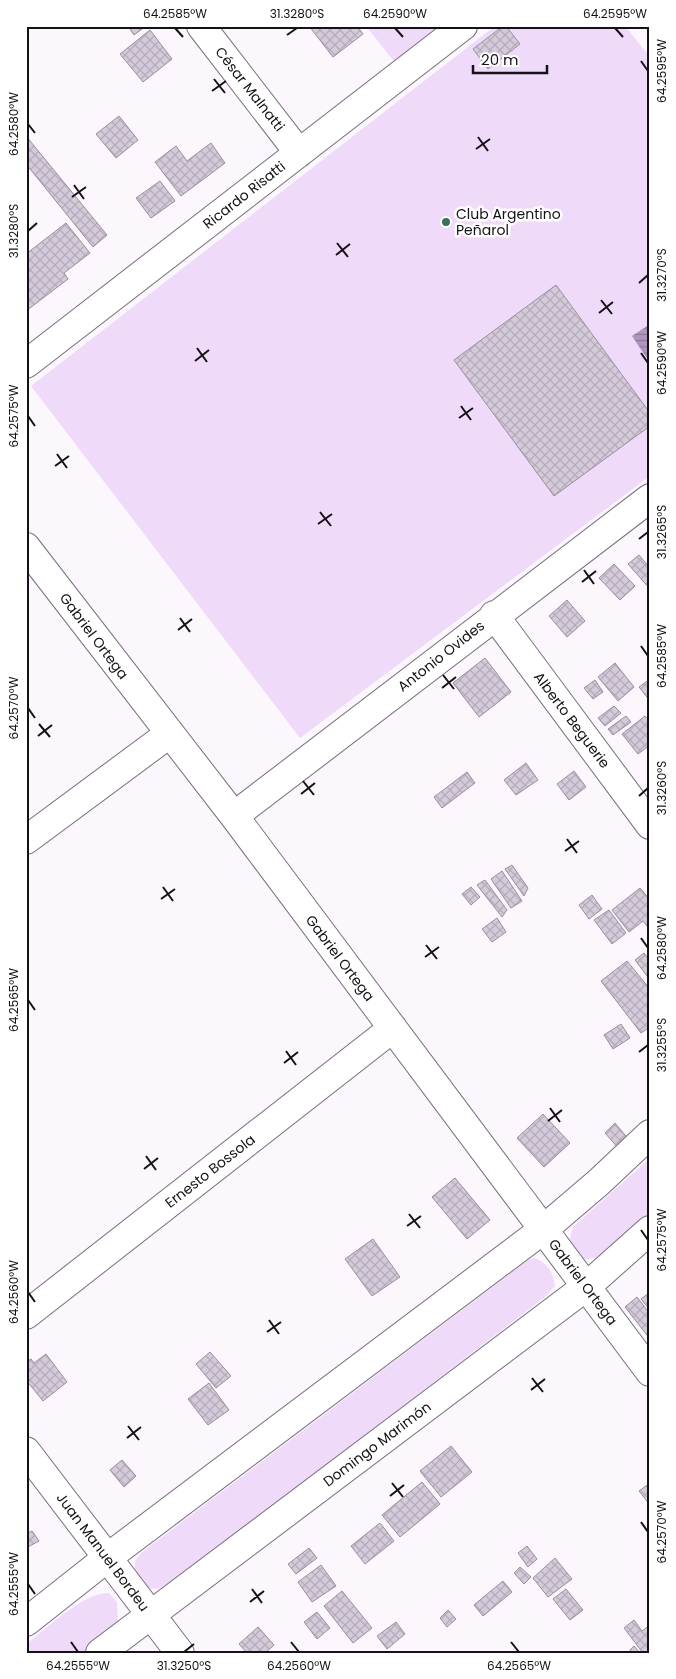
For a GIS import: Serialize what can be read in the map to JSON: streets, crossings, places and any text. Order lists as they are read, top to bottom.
{
  "streets": {
    "street": [
      "César Malnatti",
      "Ricardo Risatti",
      "Gabriel Ortega",
      "Antonio Ovides",
      "Alberto Beguerie",
      "Ernesto Bossola",
      "Domingo Marimón",
      "Juan Manuel Bordeu"
    ]
  },
  "crossings": [
    ["César Malnatti", "Ricardo Risatti"],
    ["Gabriel Ortega", "Antonio Ovides"],
    ["Gabriel Ortega", "Ernesto Bossola"],
    ["Gabriel Ortega", "Domingo Marimón"],
    ["Antonio Ovides", "Alberto Beguerie"],
    ["Domingo Marimón", "Juan Manuel Bordeu"]
  ],
  "places": ["Club Argentino Peñarol"],
  "scale_bar": "20 m",
  "coordinates": [
    "64.2585°W",
    "31.3280°S",
    "64.2590°W",
    "64.2595°W",
    "64.2580°W",
    "31.3270°S",
    "64.2575°W",
    "31.3265°S",
    "64.2570°W",
    "31.3260°S",
    "64.2565°W",
    "31.3255°S",
    "64.2560°W",
    "64.2555°W",
    "31.3250°S"
  ]
}
